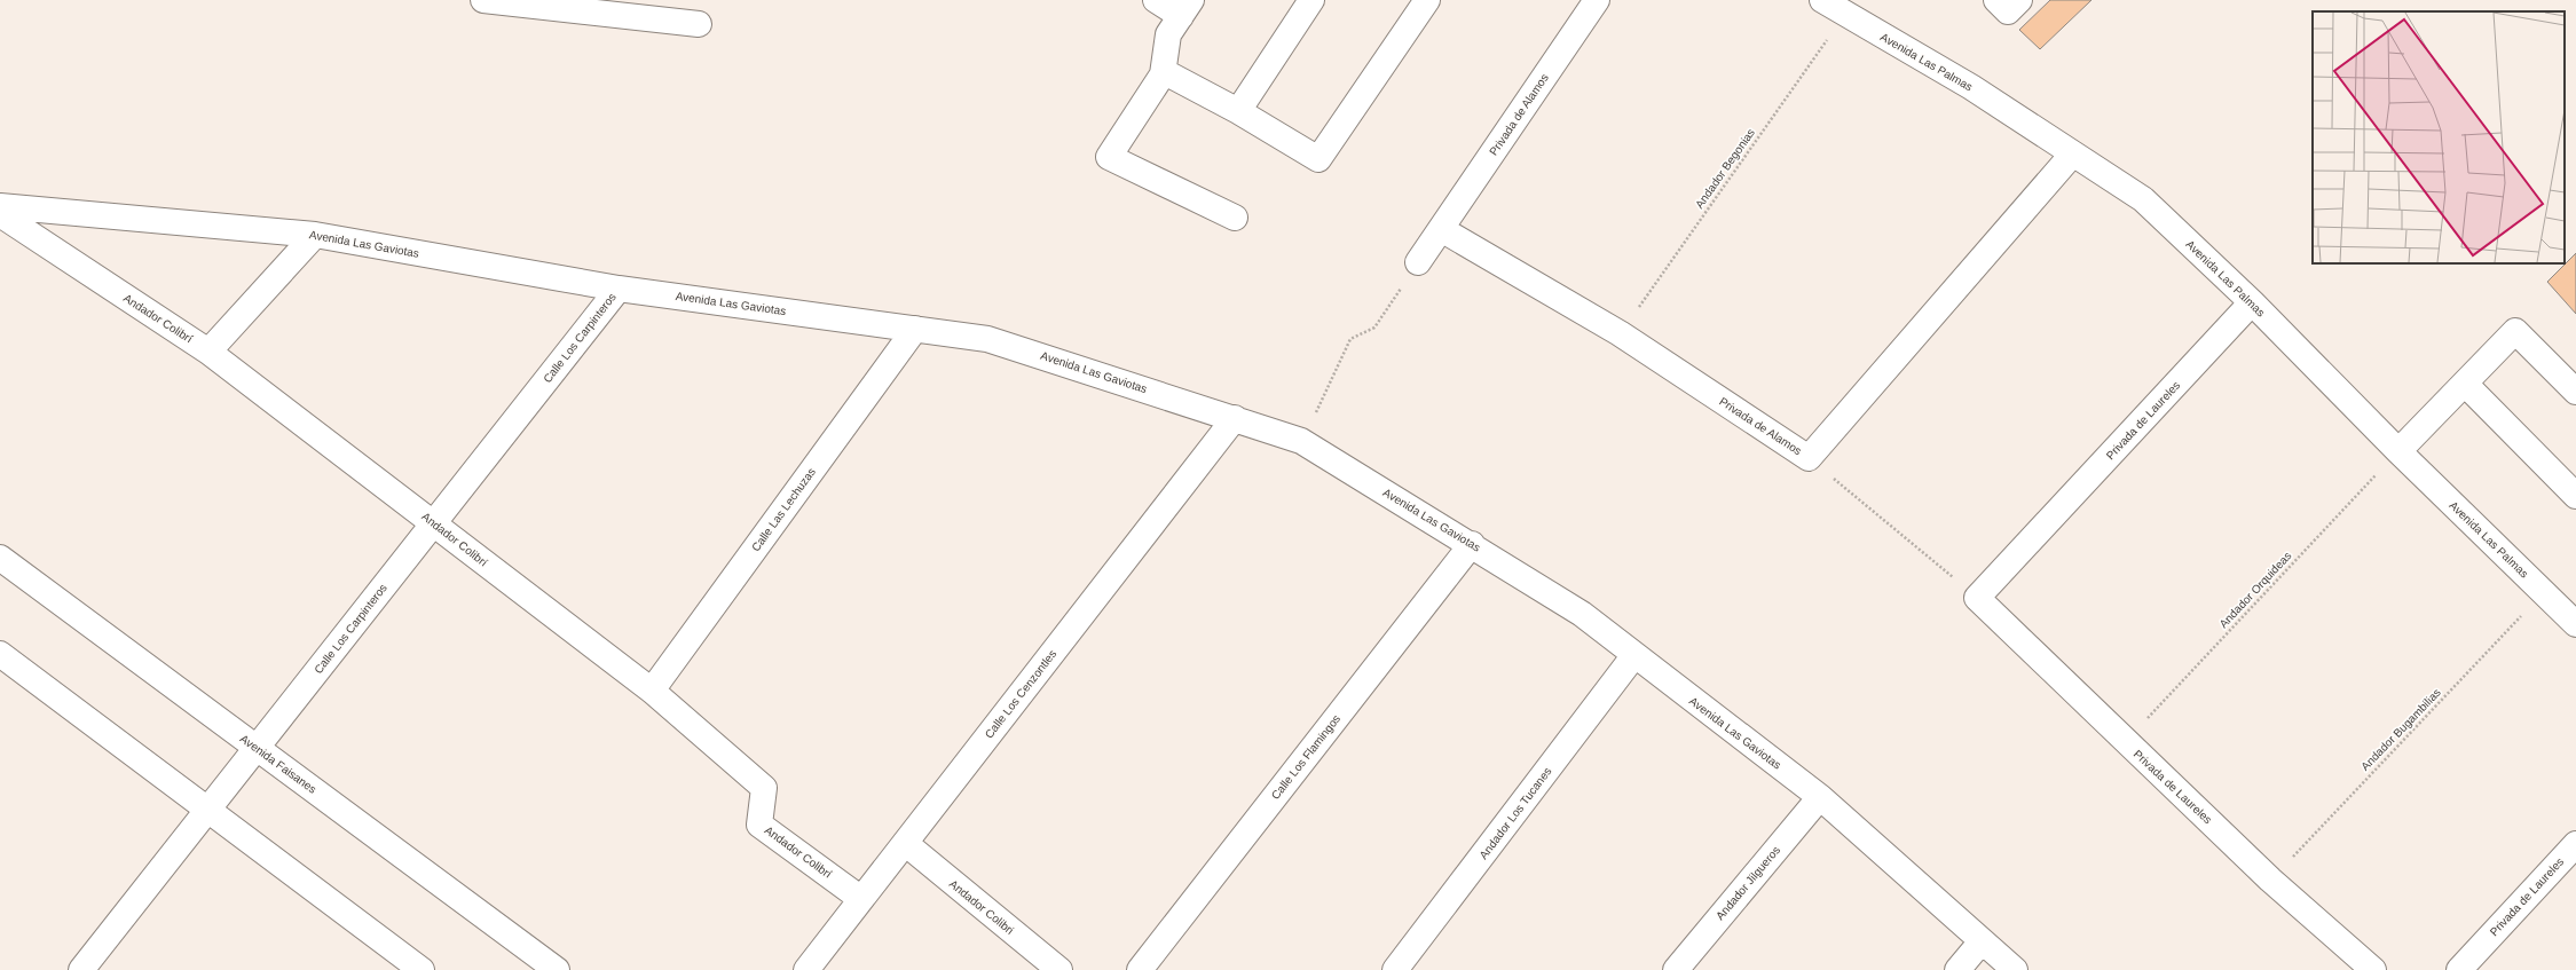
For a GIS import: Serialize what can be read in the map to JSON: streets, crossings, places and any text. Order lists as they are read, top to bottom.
{
  "streets": {
    "street": [
      "Avenida Las Palmas",
      "Privada de Alamos",
      "Avenida Las Gaviotas",
      "Andador Colibrí",
      "Calle Los Carpinteros",
      "Privada de Laureles",
      "Calle Las Lechuzas",
      "Calle Los Cenzontles",
      "Calle Los Flamingos",
      "Avenida Faisanes",
      "Andador Los Tucanes",
      "Andador Jilgueros",
      "Andador Colibri"
    ],
    "path": ["Andador Begonias", "Andador Orquideas", "Andador Bugambilias"]
  },
  "crossings": [
    ["Avenida Las Palmas", "Privada de Alamos"],
    ["Avenida Las Palmas", "Andador Begonias"],
    ["Avenida Las Palmas", "Privada de Laureles"],
    ["Avenida Las Palmas", "Andador Orquideas"],
    ["Avenida Las Palmas", "Andador Bugambilias"],
    ["Privada de Alamos", "Andador Begonias"],
    ["Avenida Las Gaviotas", "Calle Los Carpinteros"],
    ["Avenida Las Gaviotas", "Calle Las Lechuzas"],
    ["Avenida Las Gaviotas", "Calle Los Cenzontles"],
    ["Avenida Las Gaviotas", "Calle Los Flamingos"],
    ["Avenida Las Gaviotas", "Andador Los Tucanes"],
    ["Avenida Las Gaviotas", "Andador Jilgueros"],
    ["Andador Colibrí", "Calle Los Carpinteros"],
    ["Andador Colibrí", "Calle Las Lechuzas"],
    ["Andador Colibrí", "Calle Los Cenzontles"],
    ["Calle Los Carpinteros", "Avenida Faisanes"],
    ["Privada de Laureles", "Andador Orquideas"],
    ["Privada de Laureles", "Andador Bugambilias"],
    ["Calle Los Cenzontles", "Andador Colibri"]
  ]
}
